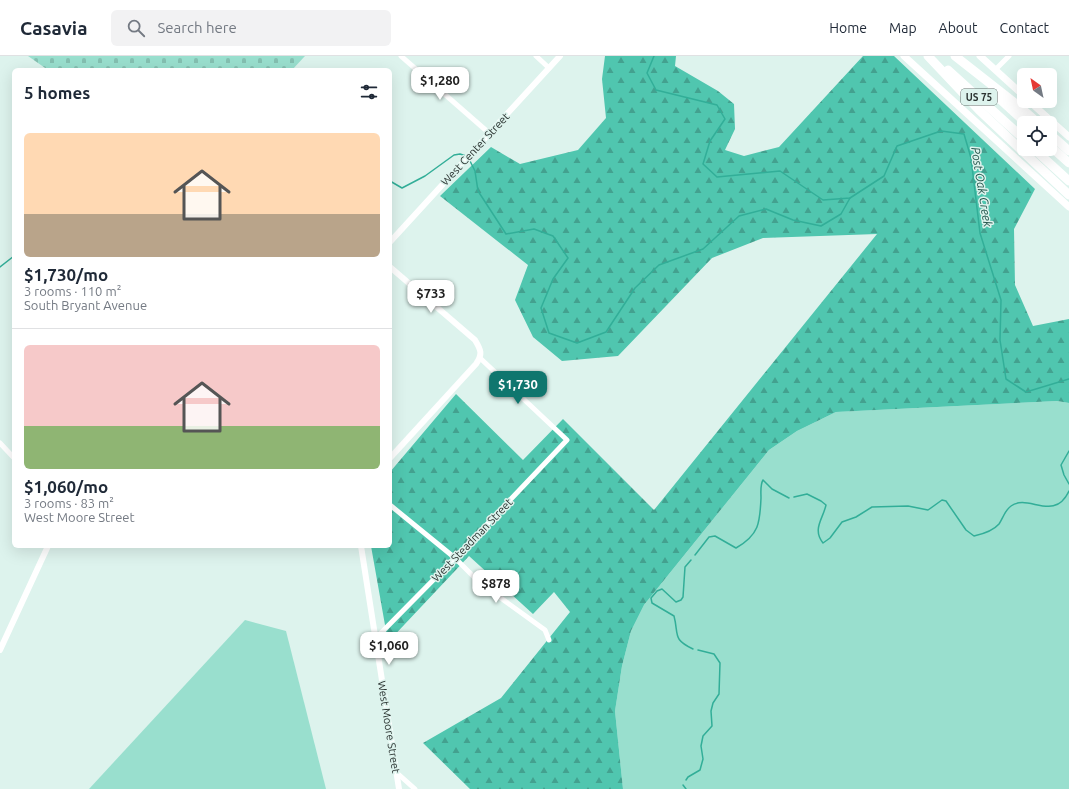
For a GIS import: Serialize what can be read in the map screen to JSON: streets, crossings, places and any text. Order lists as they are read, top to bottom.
{
  "streets": {
    "highway": ["US 75"],
    "street": ["West Center Street", "West Steadman Street", "West Moore Street"]
  },
  "crossings": [
    ["West Steadman Street", "West Moore Street"]
  ],
  "water": ["Post Oak Creek"],
  "north": "top left",
  "page": {
    "header": "Casavia",
    "search": "Search here",
    "nav": [
      "Home",
      "Map",
      "About",
      "Contact"
    ],
    "price": [
      "$1,280",
      "$733",
      "$1,730",
      "$878",
      "$1,060"
    ],
    "heading": "5 homes",
    "list": [
      {
        "name": "$1,730/mo",
        "note": "3 rooms · 110 m² · South Bryant Avenue"
      },
      {
        "name": "$1,060/mo",
        "note": "3 rooms · 83 m² · West Moore Street"
      }
    ]
  }
}
